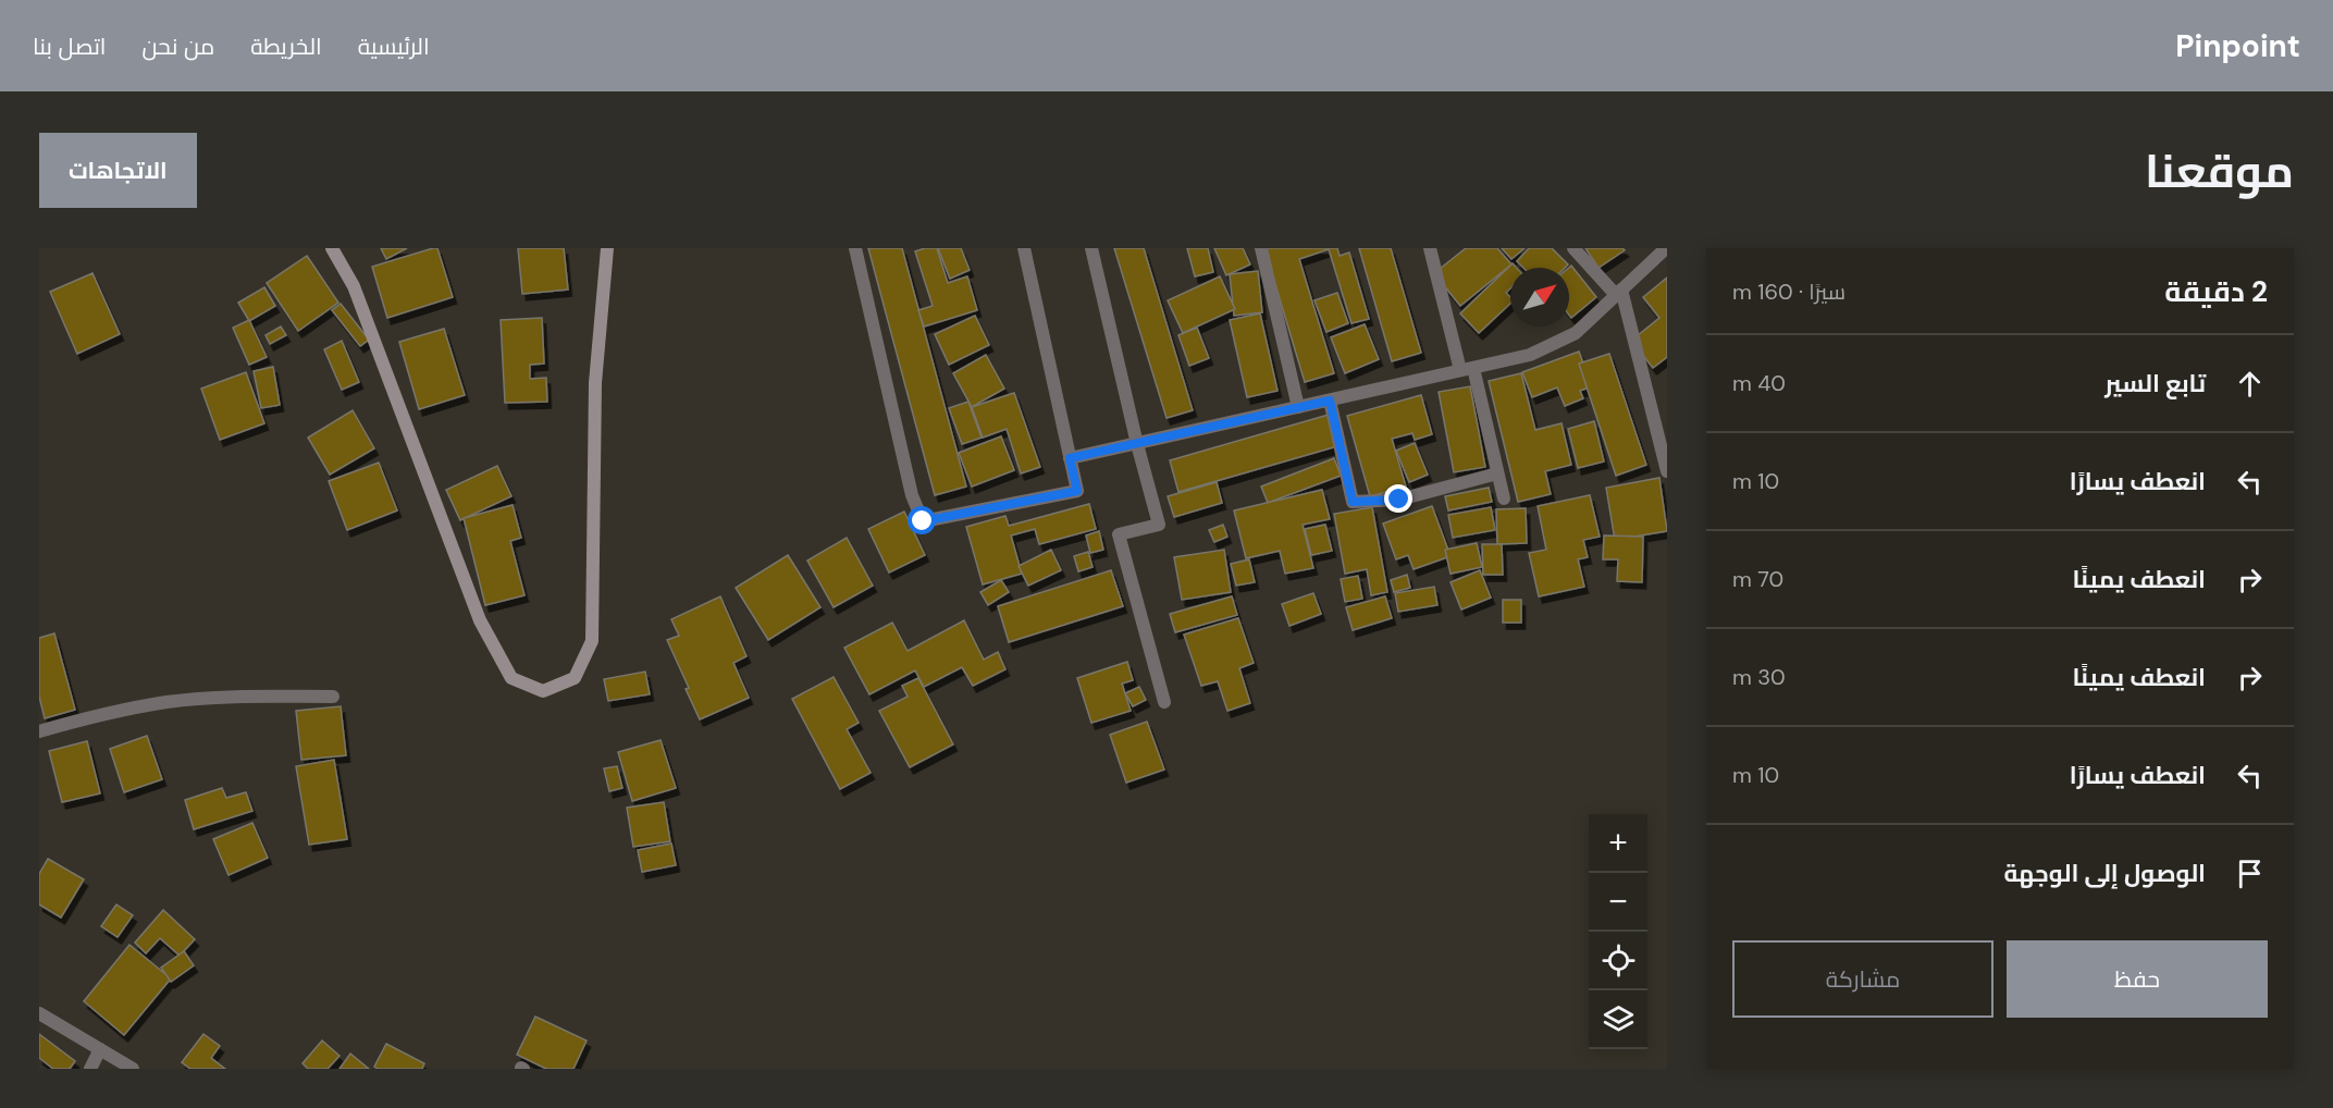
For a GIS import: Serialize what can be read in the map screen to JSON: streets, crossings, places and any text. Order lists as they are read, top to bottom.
{
  "north": "top right",
  "page": {
    "header": "Pinpoint",
    "nav": [
      "الرئيسية",
      "الخريطة",
      "من نحن",
      "اتصل بنا"
    ],
    "title": "موقعنا",
    "buttons": [
      "الاتجاهات",
      ["حفظ", "مشاركة"]
    ],
    "heading": ["2 دقيقة", "سيرًا · 160 m"],
    "list": [
      ["تابع السير", "40 m"],
      ["انعطف يسارًا", "10 m"],
      ["انعطف يمينًا", "70 m"],
      ["انعطف يمينًا", "30 m"],
      ["انعطف يسارًا", "10 m"],
      "الوصول إلى الوجهة"
    ],
    "map_buttons": ["+", "−"]
  }
}
